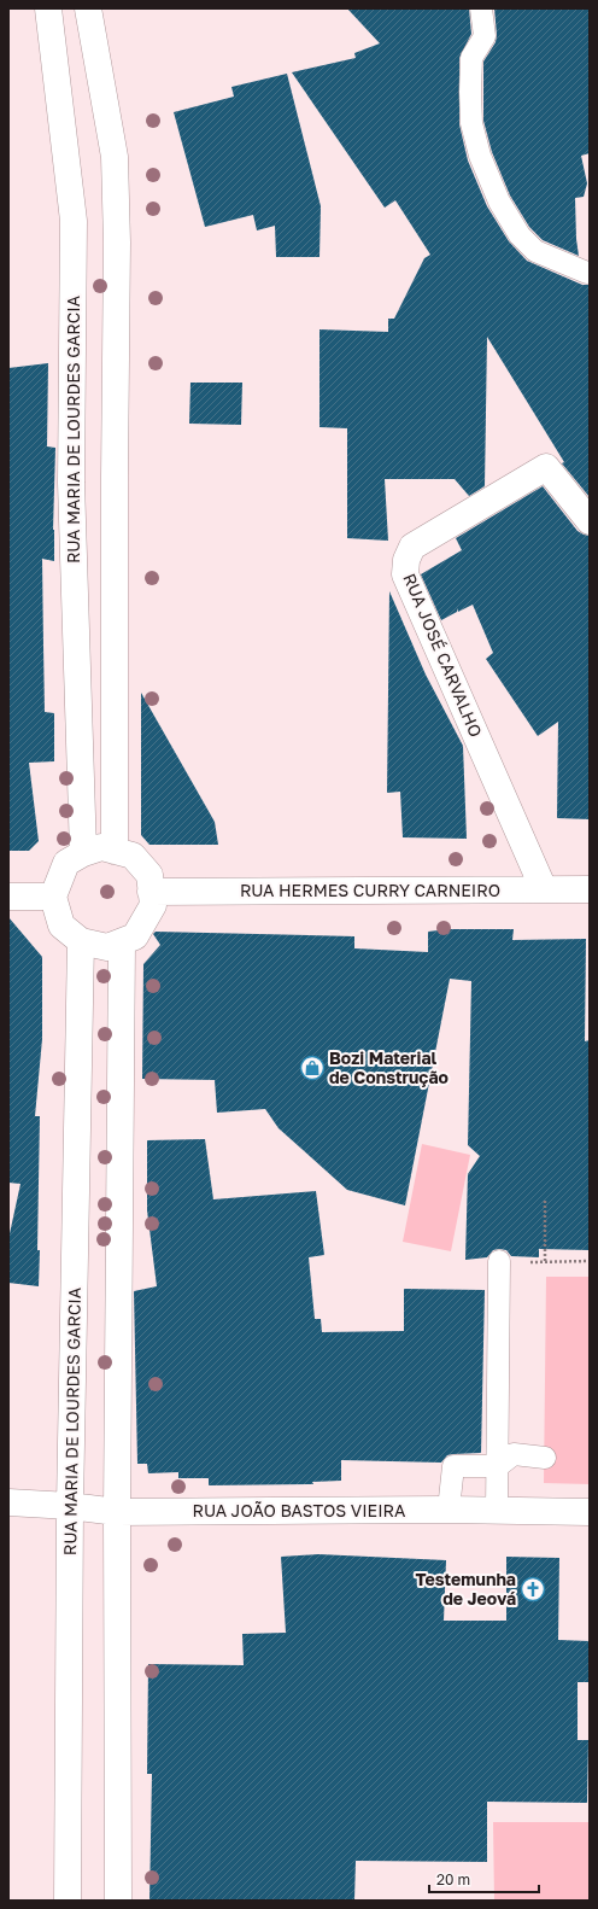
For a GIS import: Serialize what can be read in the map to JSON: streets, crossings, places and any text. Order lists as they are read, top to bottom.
{
  "streets": {
    "street": [
      "RUA MARIA DE LOURDES GARCIA",
      "RUA JOSÉ CARVALHO",
      "RUA HERMES CURRY CARNEIRO",
      "RUA JOÃO BASTOS VIEIRA"
    ]
  },
  "crossings": [
    ["RUA MARIA DE LOURDES GARCIA", "RUA HERMES CURRY CARNEIRO"],
    ["RUA MARIA DE LOURDES GARCIA", "RUA JOÃO BASTOS VIEIRA"],
    ["RUA JOSÉ CARVALHO", "RUA HERMES CURRY CARNEIRO"]
  ],
  "places": {
    "shop": ["Bozi Material de Construção"],
    "church": ["Testemunha de Jeová"]
  },
  "scale_bar": "20 m"
}
